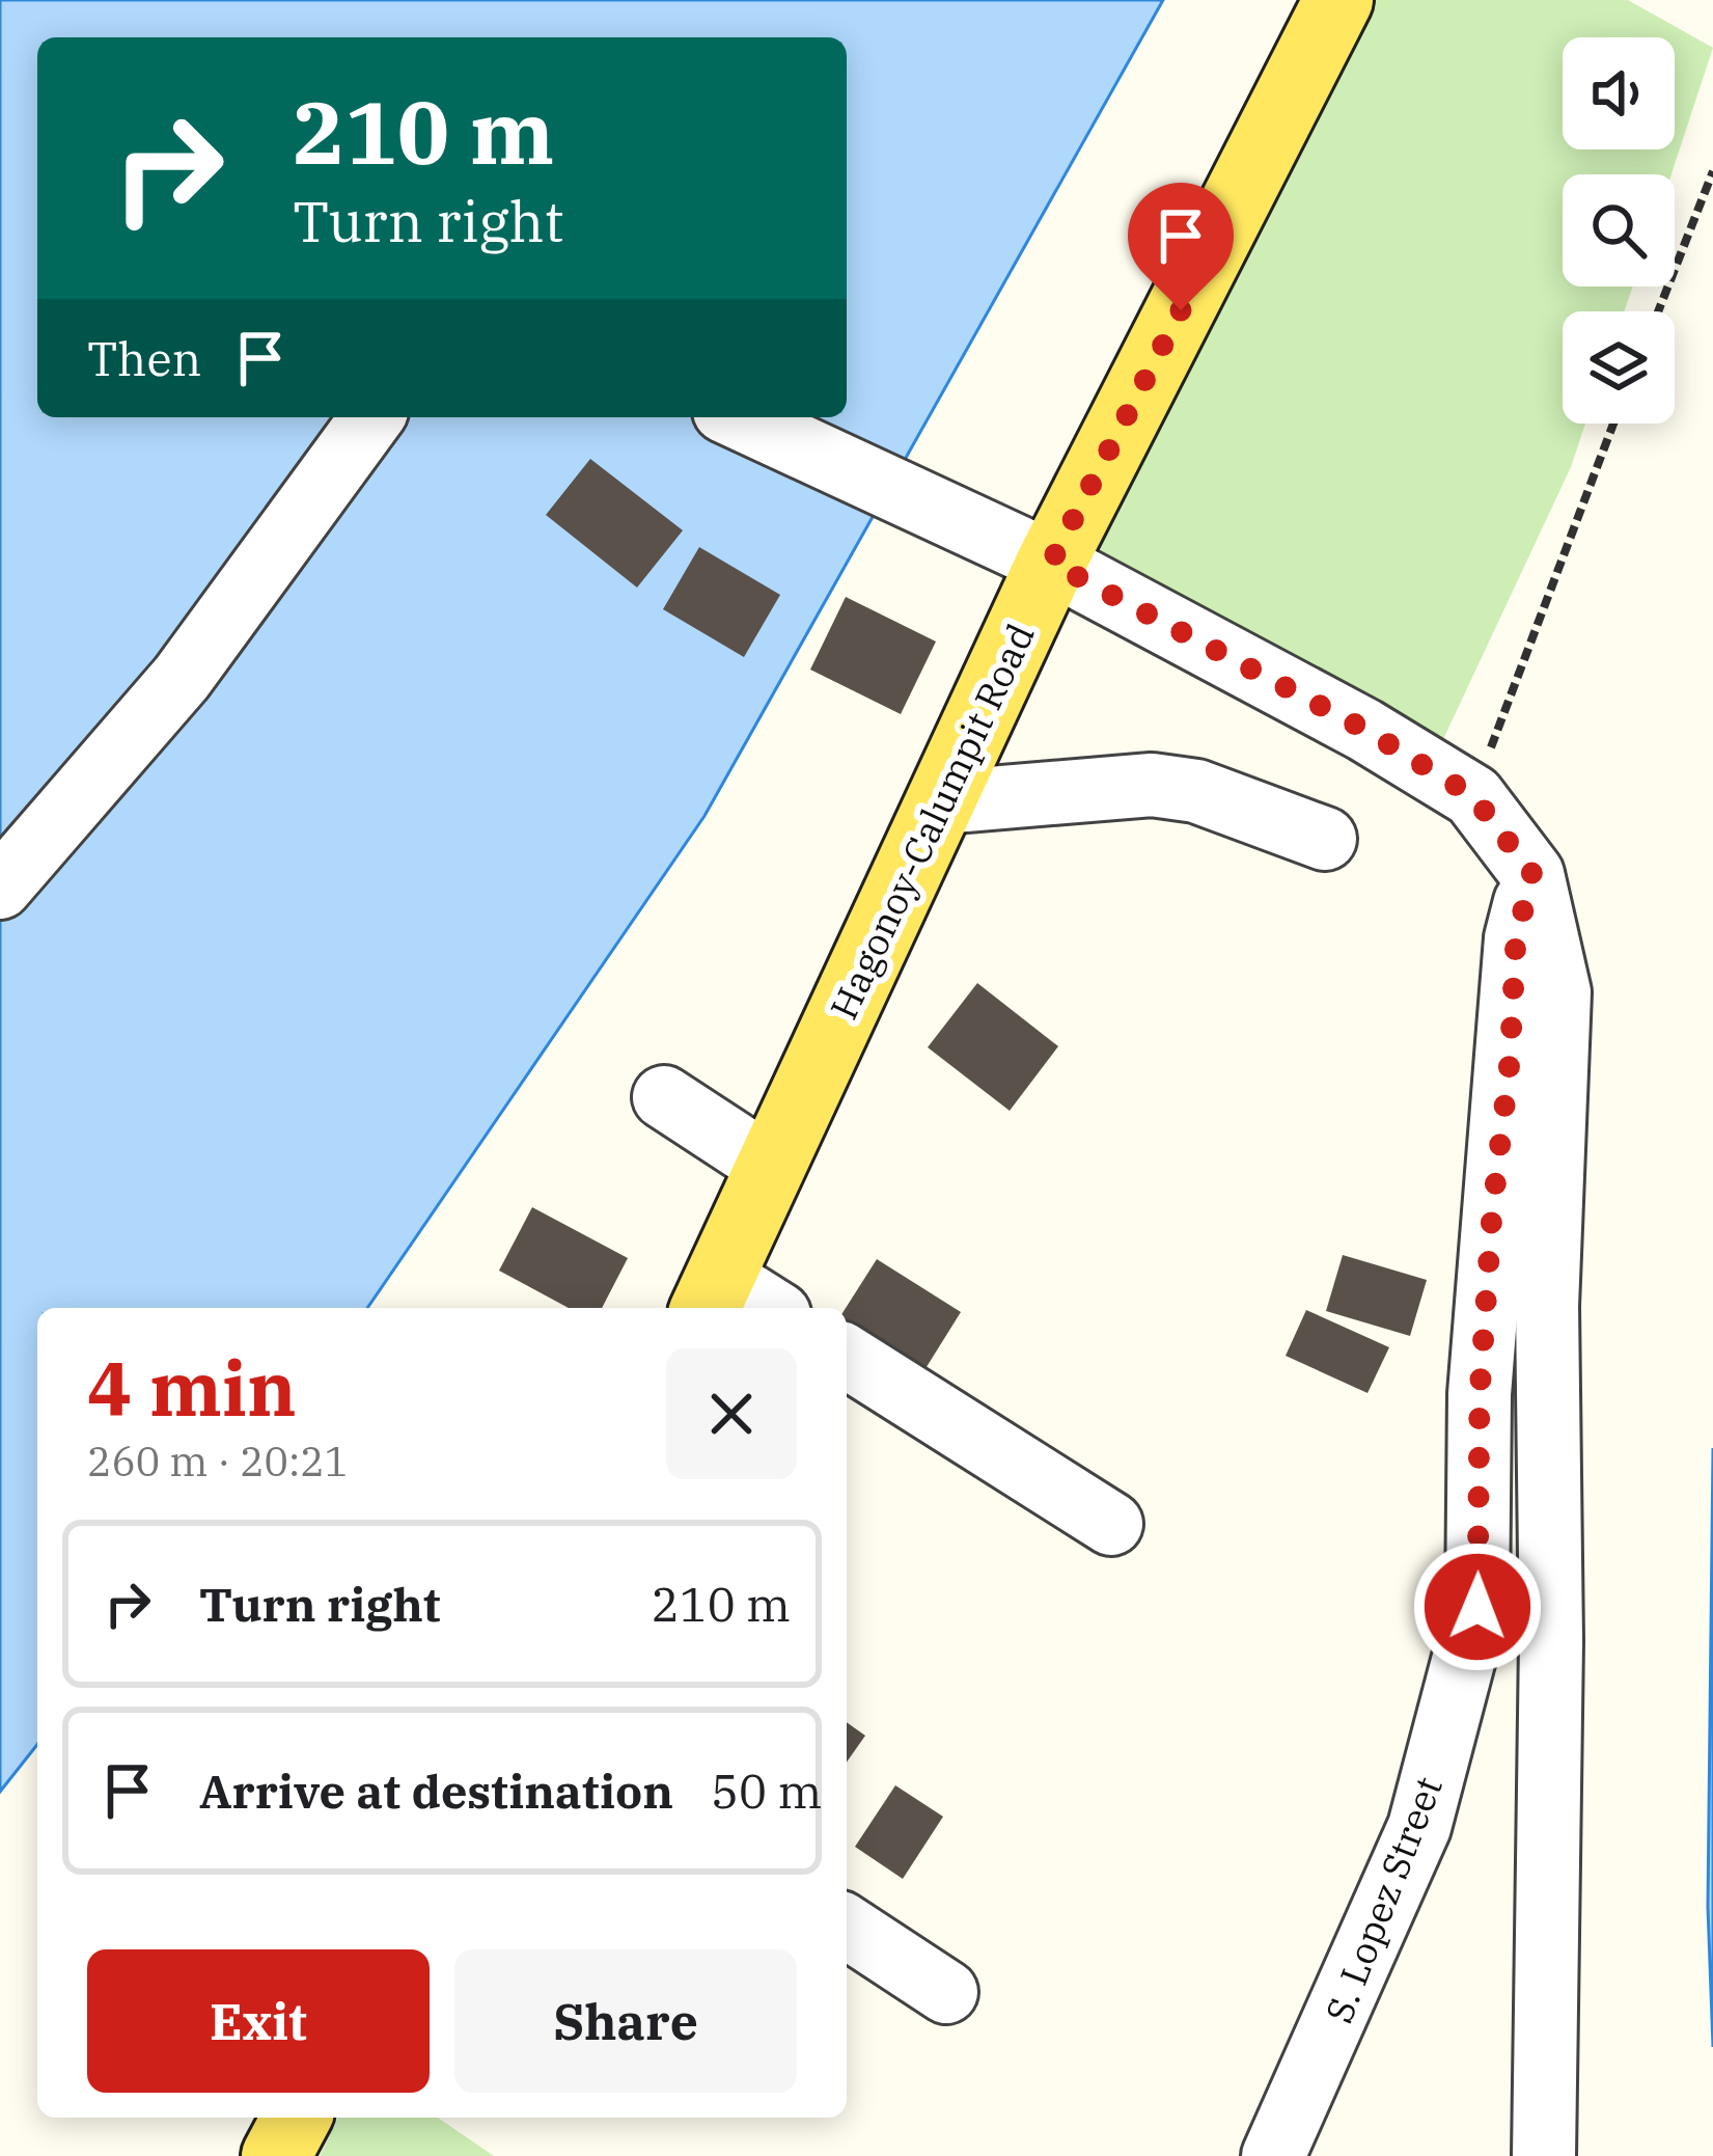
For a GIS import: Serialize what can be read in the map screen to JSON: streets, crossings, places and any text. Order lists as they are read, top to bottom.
{
  "streets": {
    "main road": ["Hagonoy-Calumpit Road"],
    "street": ["S. Lopez Street"]
  },
  "page": {
    "turn": ["210 m", "Turn right"],
    "then": "Then",
    "heading": ["4 min", "260 m · 20:21"],
    "list": [
      {
        "name": "Turn right",
        "value": "210 m"
      },
      {
        "name": "Arrive at destination",
        "value": "50 m"
      }
    ],
    "buttons": ["Exit", "Share"]
  }
}
